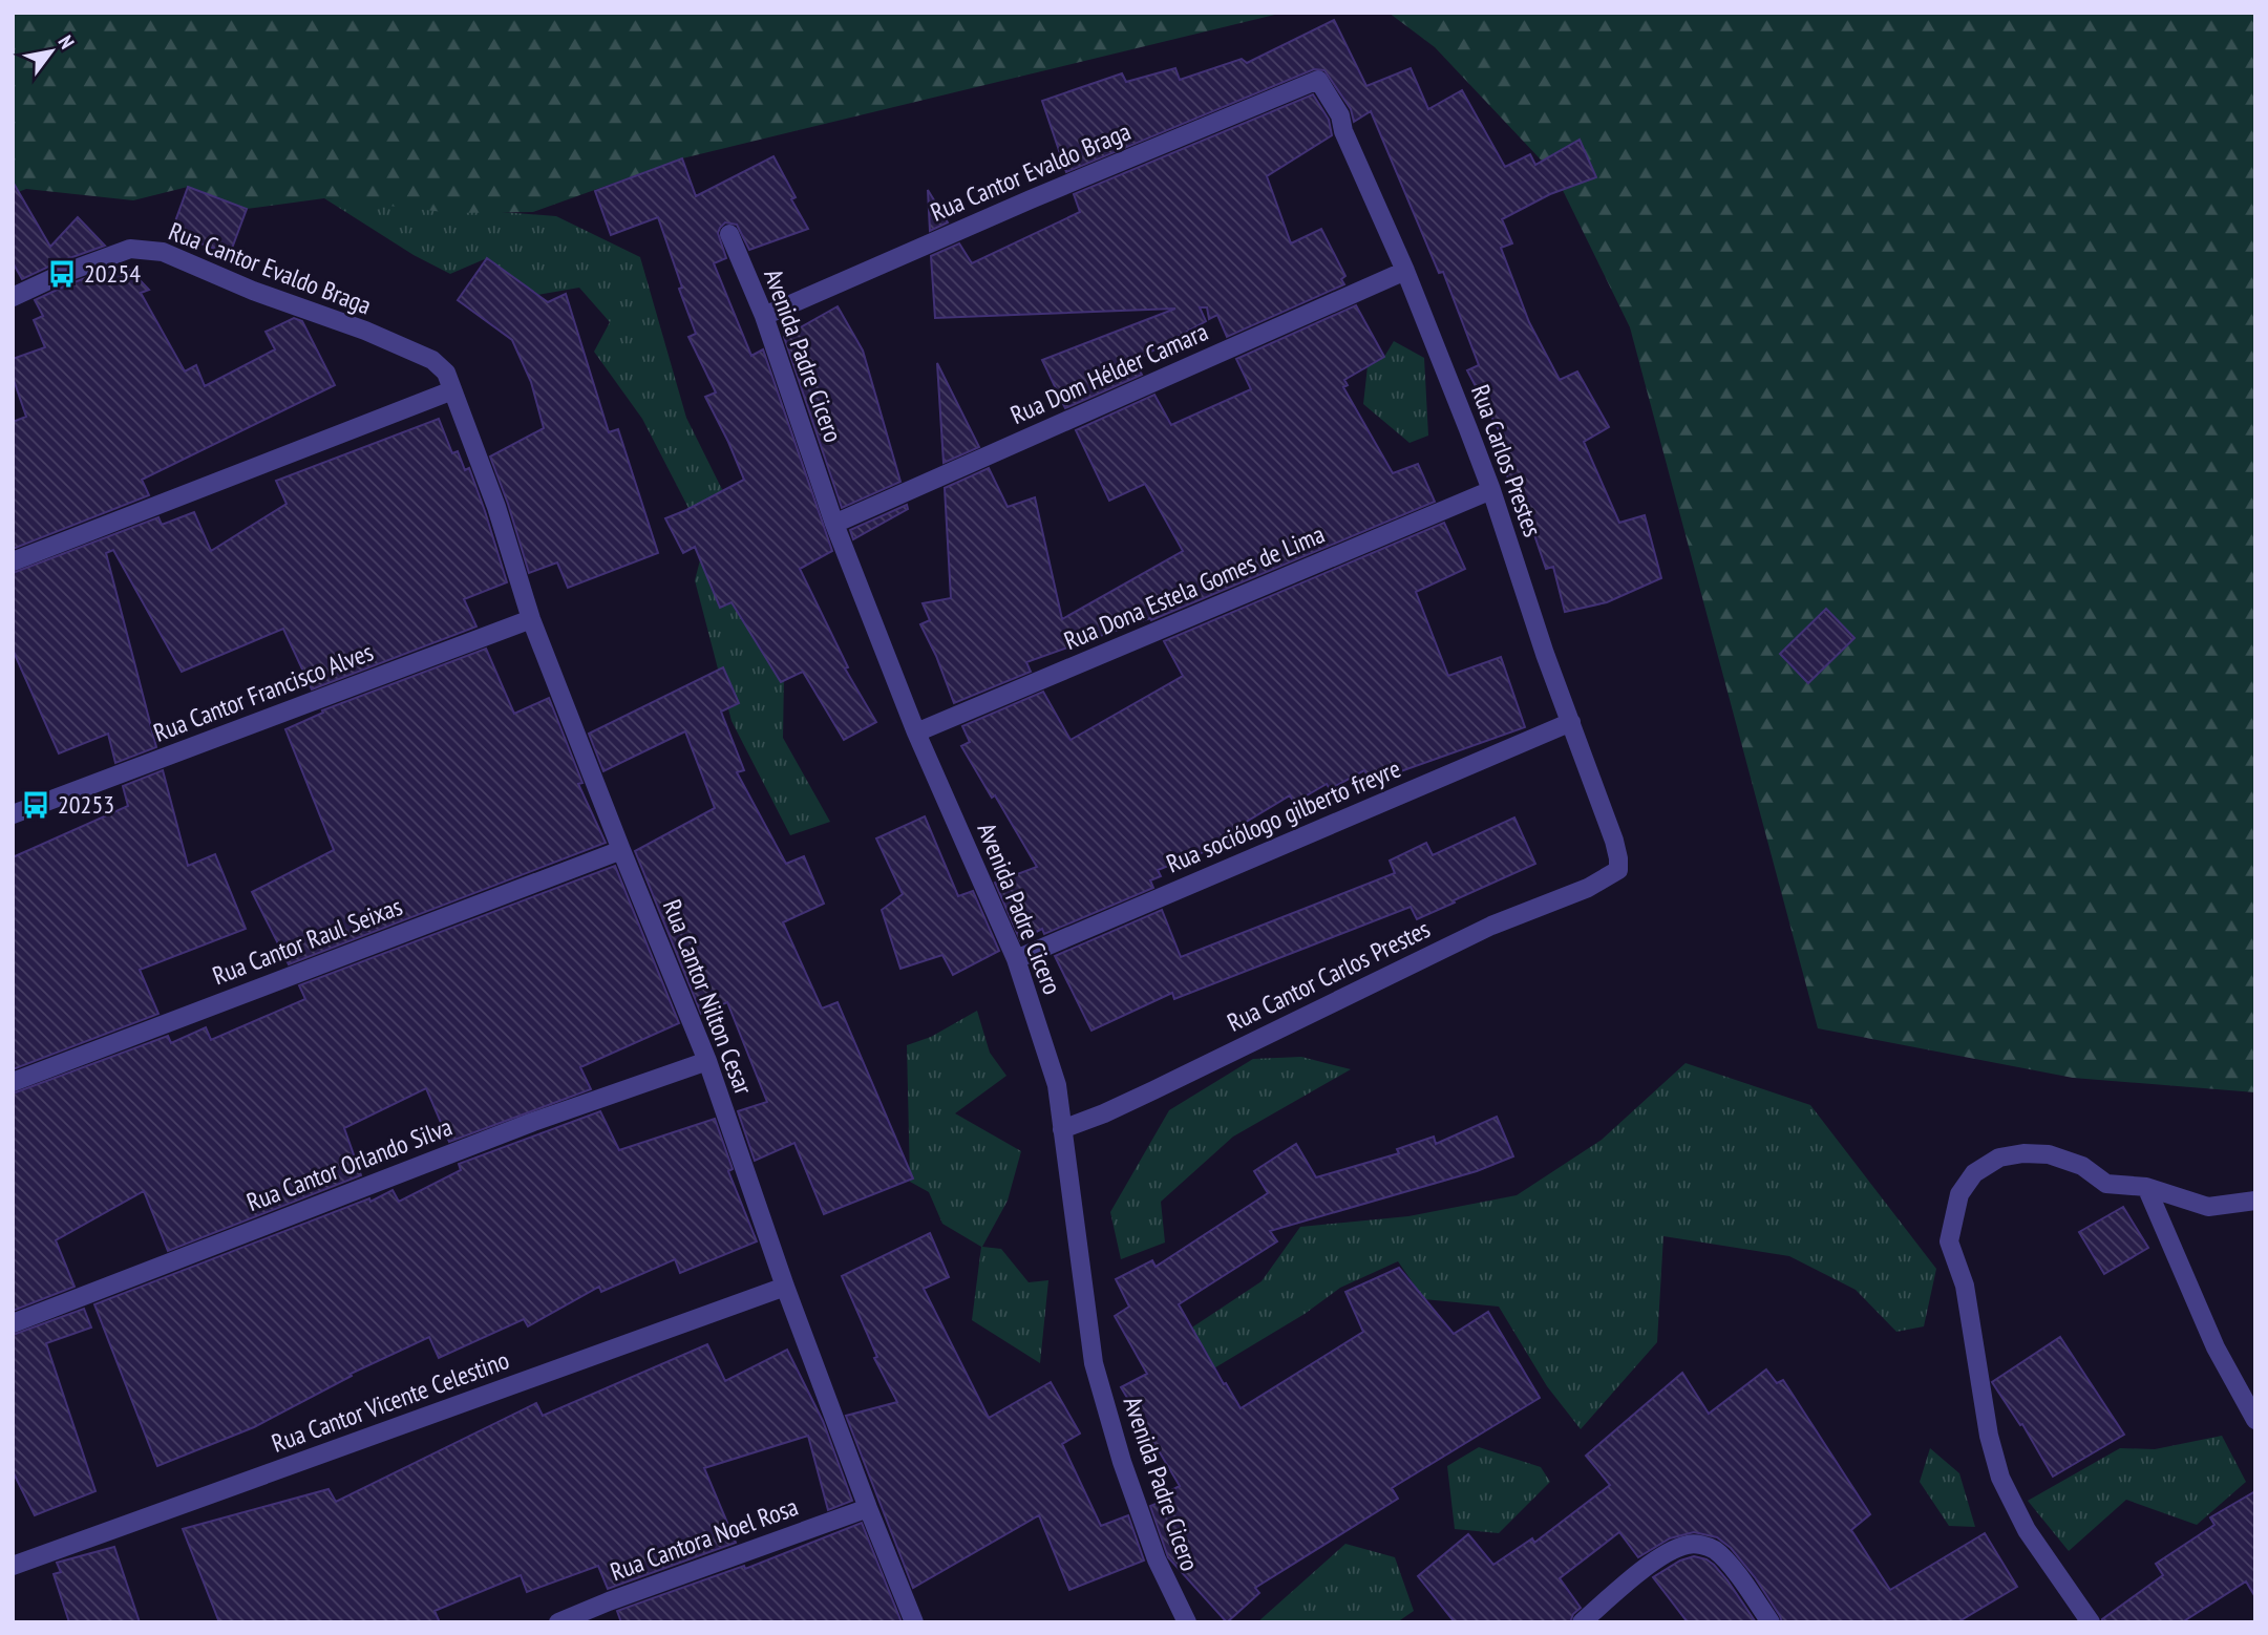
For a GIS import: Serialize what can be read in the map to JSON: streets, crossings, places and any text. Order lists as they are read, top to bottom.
{
  "streets": {
    "street": [
      "Rua Cantor Evaldo Braga",
      "Avenida Padre Cicero",
      "Rua Dom Hélder Camara",
      "Rua Carlos Prestes",
      "Rua Dona Estela Gomes de Lima",
      "Rua Cantor Francisco Alves",
      "Rua sociólogo gilberto freyre",
      "Rua Cantor Raul Seixas",
      "Rua Cantor Carlos Prestes",
      "Rua Cantor Nilton Cesar",
      "Rua Cantor Orlando Silva",
      "Rua Cantor Vicente Celestino",
      "Rua Cantora Noel Rosa"
    ]
  },
  "crossings": [
    ["Rua Cantor Evaldo Braga", "Avenida Padre Cicero"],
    ["Rua Cantor Evaldo Braga", "Rua Carlos Prestes"],
    ["Rua Cantor Evaldo Braga", "Rua Cantor Nilton Cesar"],
    ["Avenida Padre Cicero", "Rua Dom Hélder Camara"],
    ["Avenida Padre Cicero", "Rua Dona Estela Gomes de Lima"],
    ["Avenida Padre Cicero", "Rua sociólogo gilberto freyre"],
    ["Avenida Padre Cicero", "Rua Cantor Carlos Prestes"],
    ["Rua Dom Hélder Camara", "Rua Carlos Prestes"],
    ["Rua Carlos Prestes", "Rua Dona Estela Gomes de Lima"],
    ["Rua Carlos Prestes", "Rua sociólogo gilberto freyre"],
    ["Rua Carlos Prestes", "Rua Cantor Carlos Prestes"],
    ["Rua Cantor Francisco Alves", "Rua Cantor Nilton Cesar"],
    ["Rua Cantor Raul Seixas", "Rua Cantor Nilton Cesar"],
    ["Rua Cantor Nilton Cesar", "Rua Cantor Orlando Silva"],
    ["Rua Cantor Nilton Cesar", "Rua Cantor Vicente Celestino"],
    ["Rua Cantor Nilton Cesar", "Rua Cantora Noel Rosa"]
  ],
  "places": {
    "bus stop": ["20254", "20253"]
  },
  "north": "top right"
}
